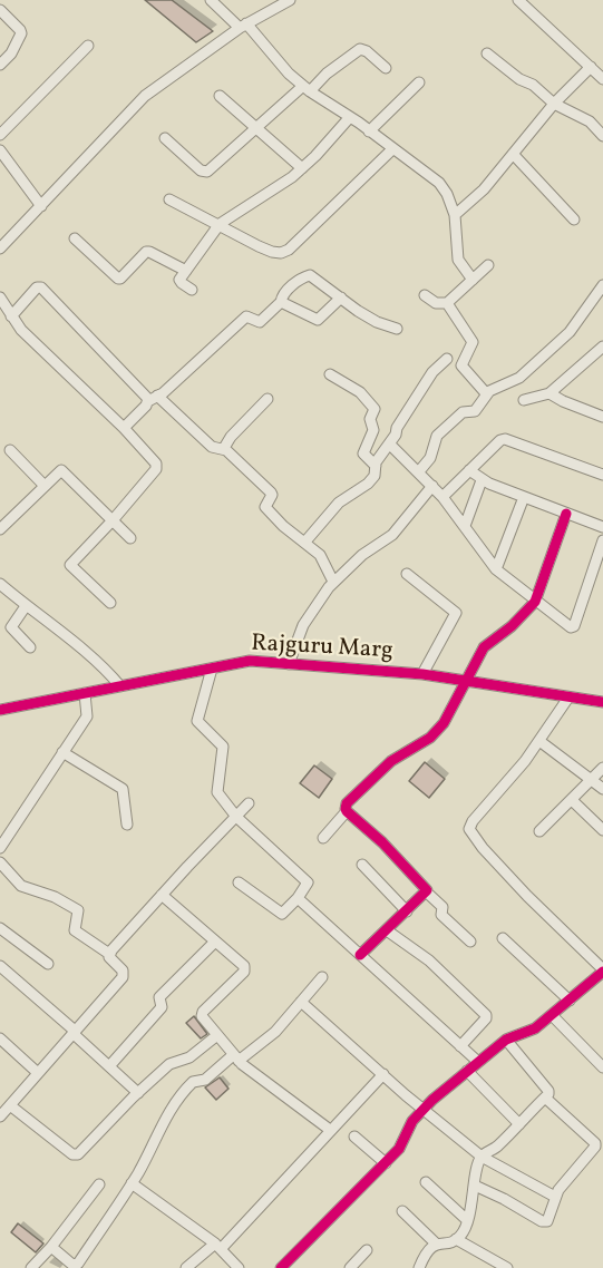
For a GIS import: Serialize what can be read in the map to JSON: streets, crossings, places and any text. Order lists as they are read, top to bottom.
{
  "streets": {
    "street": ["Rajguru Marg"]
  }
}
